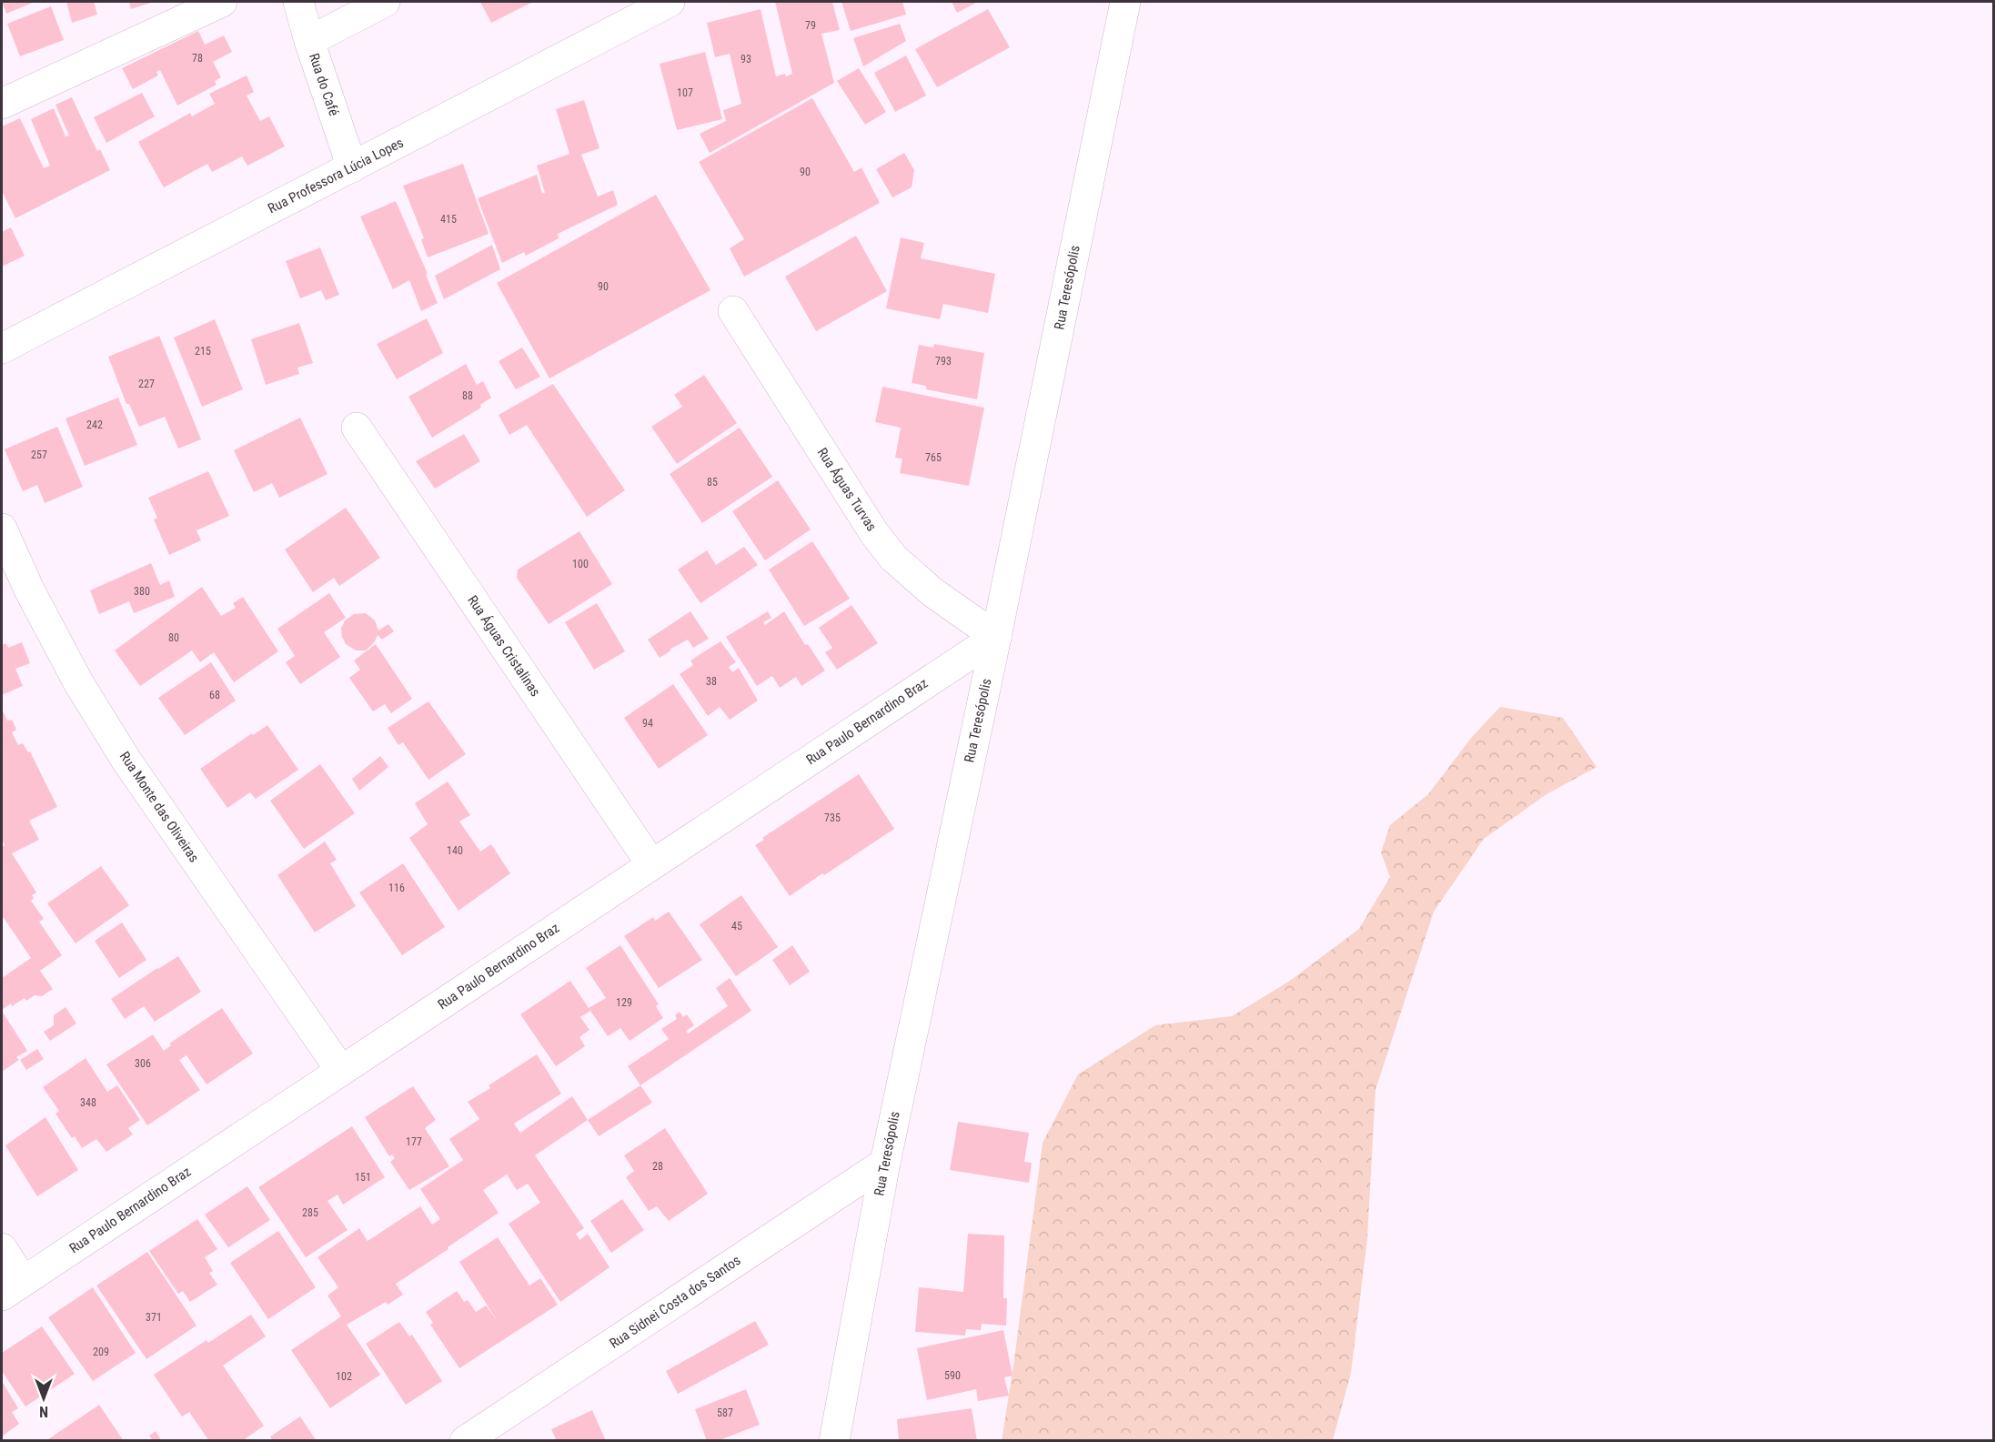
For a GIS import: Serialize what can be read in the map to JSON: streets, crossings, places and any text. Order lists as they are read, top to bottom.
{
  "streets": {
    "street": [
      "Rua do Café",
      "Rua Professora Lúcia Lopes",
      "Rua Teresópolis",
      "Rua Águas Turvas",
      "Rua Águas Cristalinas",
      "Rua Paulo Bernardino Braz",
      "Rua Monte das Oliveiras",
      "Rua Sidnei Costa dos Santos"
    ]
  },
  "crossings": [
    ["Rua do Café", "Rua Professora Lúcia Lopes"],
    ["Rua Teresópolis", "Rua Águas Turvas"],
    ["Rua Teresópolis", "Rua Paulo Bernardino Braz"],
    ["Rua Teresópolis", "Rua Sidnei Costa dos Santos"],
    ["Rua Águas Turvas", "Rua Paulo Bernardino Braz"],
    ["Rua Águas Cristalinas", "Rua Paulo Bernardino Braz"],
    ["Rua Paulo Bernardino Braz", "Rua Monte das Oliveiras"]
  ],
  "house_numbers": [
    "79",
    "78",
    "93",
    "107",
    "90",
    "415",
    "90",
    "215",
    "793",
    "227",
    "88",
    "242",
    "257",
    "765",
    "85",
    "100",
    "380",
    "80",
    "38",
    "68",
    "94",
    "735",
    "140",
    "116",
    "45",
    "129",
    "306",
    "348",
    "177",
    "28",
    "151",
    "285",
    "371",
    "209",
    "590",
    "102",
    "587"
  ],
  "north": "bottom"
}
